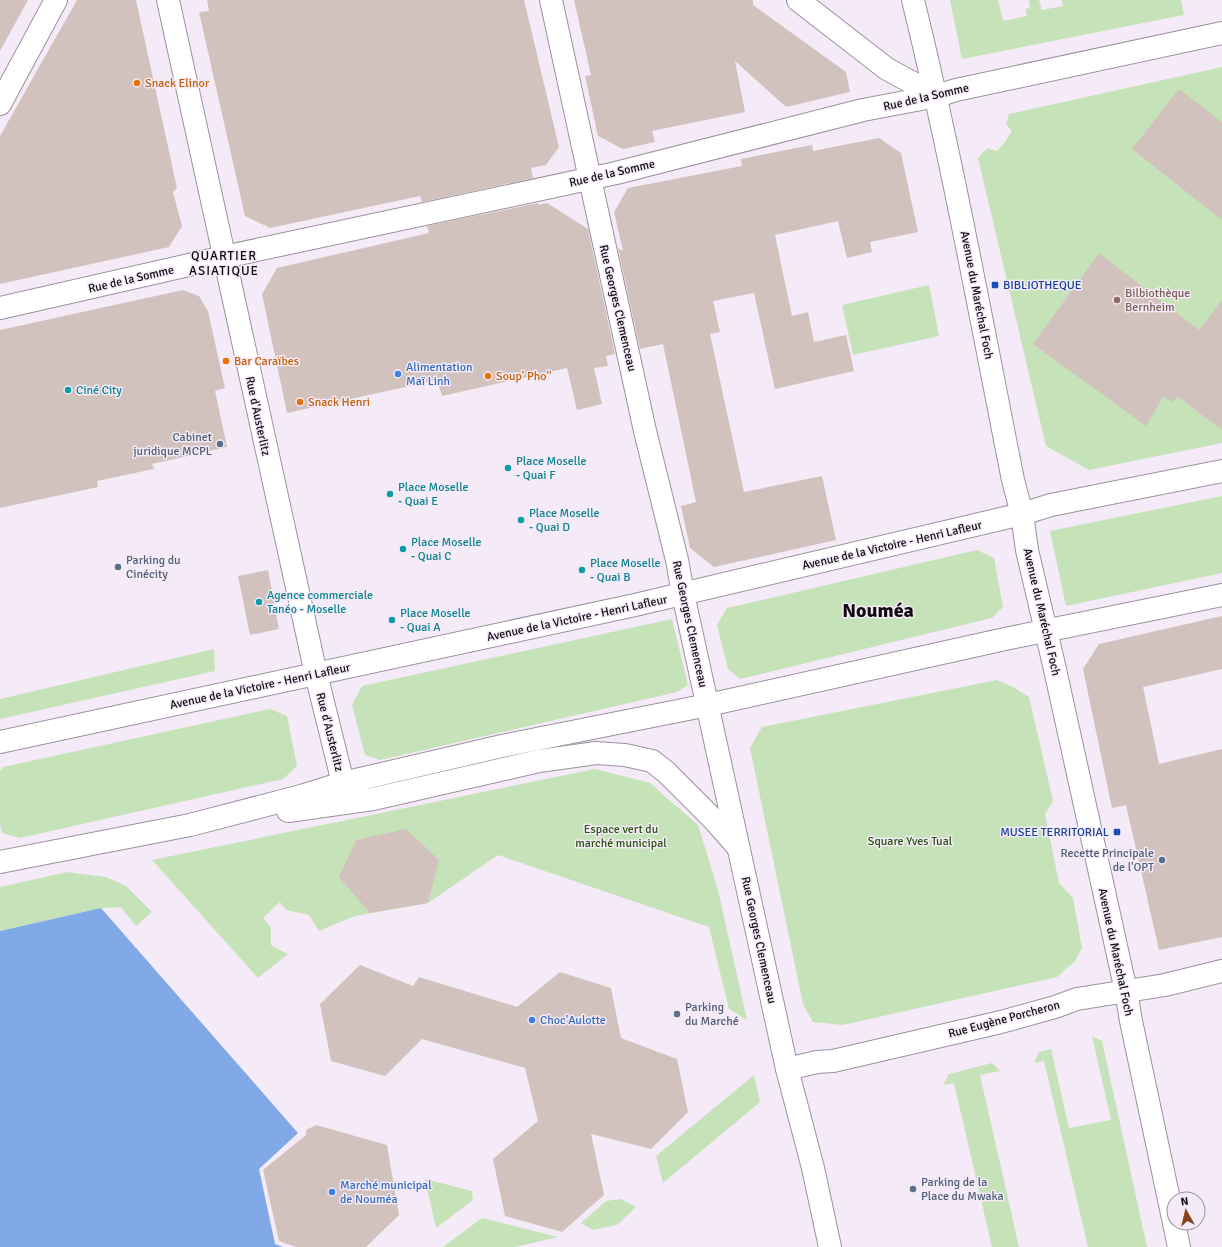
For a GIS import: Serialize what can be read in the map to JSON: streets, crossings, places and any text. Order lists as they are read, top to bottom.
{
  "streets": {
    "main road": [
      "Rue de la Somme",
      "Avenue du Maréchal Foch",
      "Rue Georges Clemenceau",
      "Rue d'Austerlitz",
      "Avenue de la Victoire - Henri Lafleur",
      "Rue Eugène Porcheron"
    ]
  },
  "crossings": [
    ["Rue de la Somme", "Avenue du Maréchal Foch"],
    ["Rue de la Somme", "Rue Georges Clemenceau"],
    ["Rue de la Somme", "Rue d'Austerlitz"],
    ["Avenue du Maréchal Foch", "Avenue de la Victoire - Henri Lafleur"],
    ["Avenue du Maréchal Foch", "Rue Eugène Porcheron"],
    ["Rue Georges Clemenceau", "Avenue de la Victoire - Henri Lafleur"],
    ["Rue Georges Clemenceau", "Rue Eugène Porcheron"],
    ["Rue d'Austerlitz", "Avenue de la Victoire - Henri Lafleur"]
  ],
  "districts": ["QUARTIER ASIATIQUE", "Nouméa"],
  "parks": ["Espace vert du marché municipal", "Square Yves Tual"],
  "places": {
    "other": [
      "Snack Elinor",
      "Bilbiothèque Bernheim",
      "Bar Caraïbes",
      "Alimentation Maï Linh",
      "Soup' Pho''",
      "Ciné City",
      "Snack Henri",
      "Cabinet juridique MCPL",
      "Place Moselle - Quai F",
      "Place Moselle - Quai E",
      "Place Moselle - Quai D",
      "Place Moselle - Quai C",
      "Parking du Cinécity",
      "Place Moselle - Quai B",
      "Agence commerciale Tanéo - Moselle",
      "Place Moselle - Quai A",
      "Recette Principale de l'OPT",
      "Parking du Marché",
      "Choc'Aulotte",
      "Parking de la Place du Mwaka",
      "Marché municipal de Nouméa"
    ],
    "transit": ["BIBLIOTHEQUE", "MUSEE TERRITORIAL"]
  },
  "north": "top"
}
